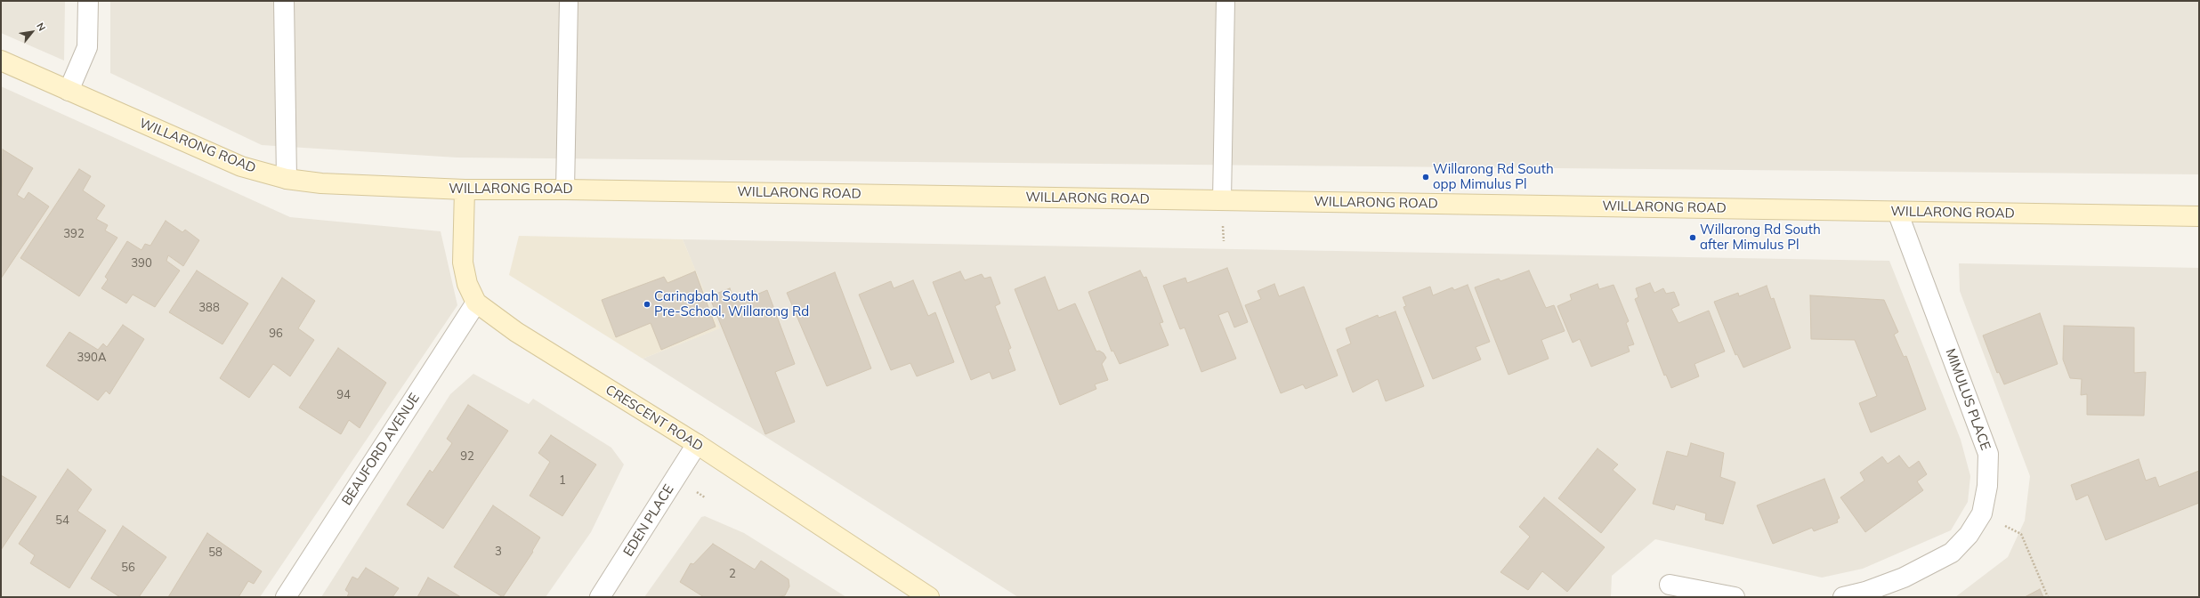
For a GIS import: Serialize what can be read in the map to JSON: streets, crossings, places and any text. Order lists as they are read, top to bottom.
{
  "streets": {
    "street": [
      "WILLARONG ROAD",
      "MIMULUS PLACE",
      "CRESCENT ROAD",
      "BEAUFORD AVENUE",
      "EDEN PLACE"
    ]
  },
  "crossings": [
    ["WILLARONG ROAD", "MIMULUS PLACE"],
    ["WILLARONG ROAD", "CRESCENT ROAD"],
    ["CRESCENT ROAD", "BEAUFORD AVENUE"],
    ["CRESCENT ROAD", "EDEN PLACE"]
  ],
  "places": ["Willarong Rd South opp Mimulus Pl", "Willarong Rd South after Mimulus Pl", "Caringbah South Pre-School, Willarong Rd"],
  "house_numbers": [
    "392",
    "390",
    "388",
    "96",
    "390A",
    "94",
    "92",
    "1",
    "54",
    "3",
    "58",
    "56",
    "2"
  ],
  "north": "top right"
}
